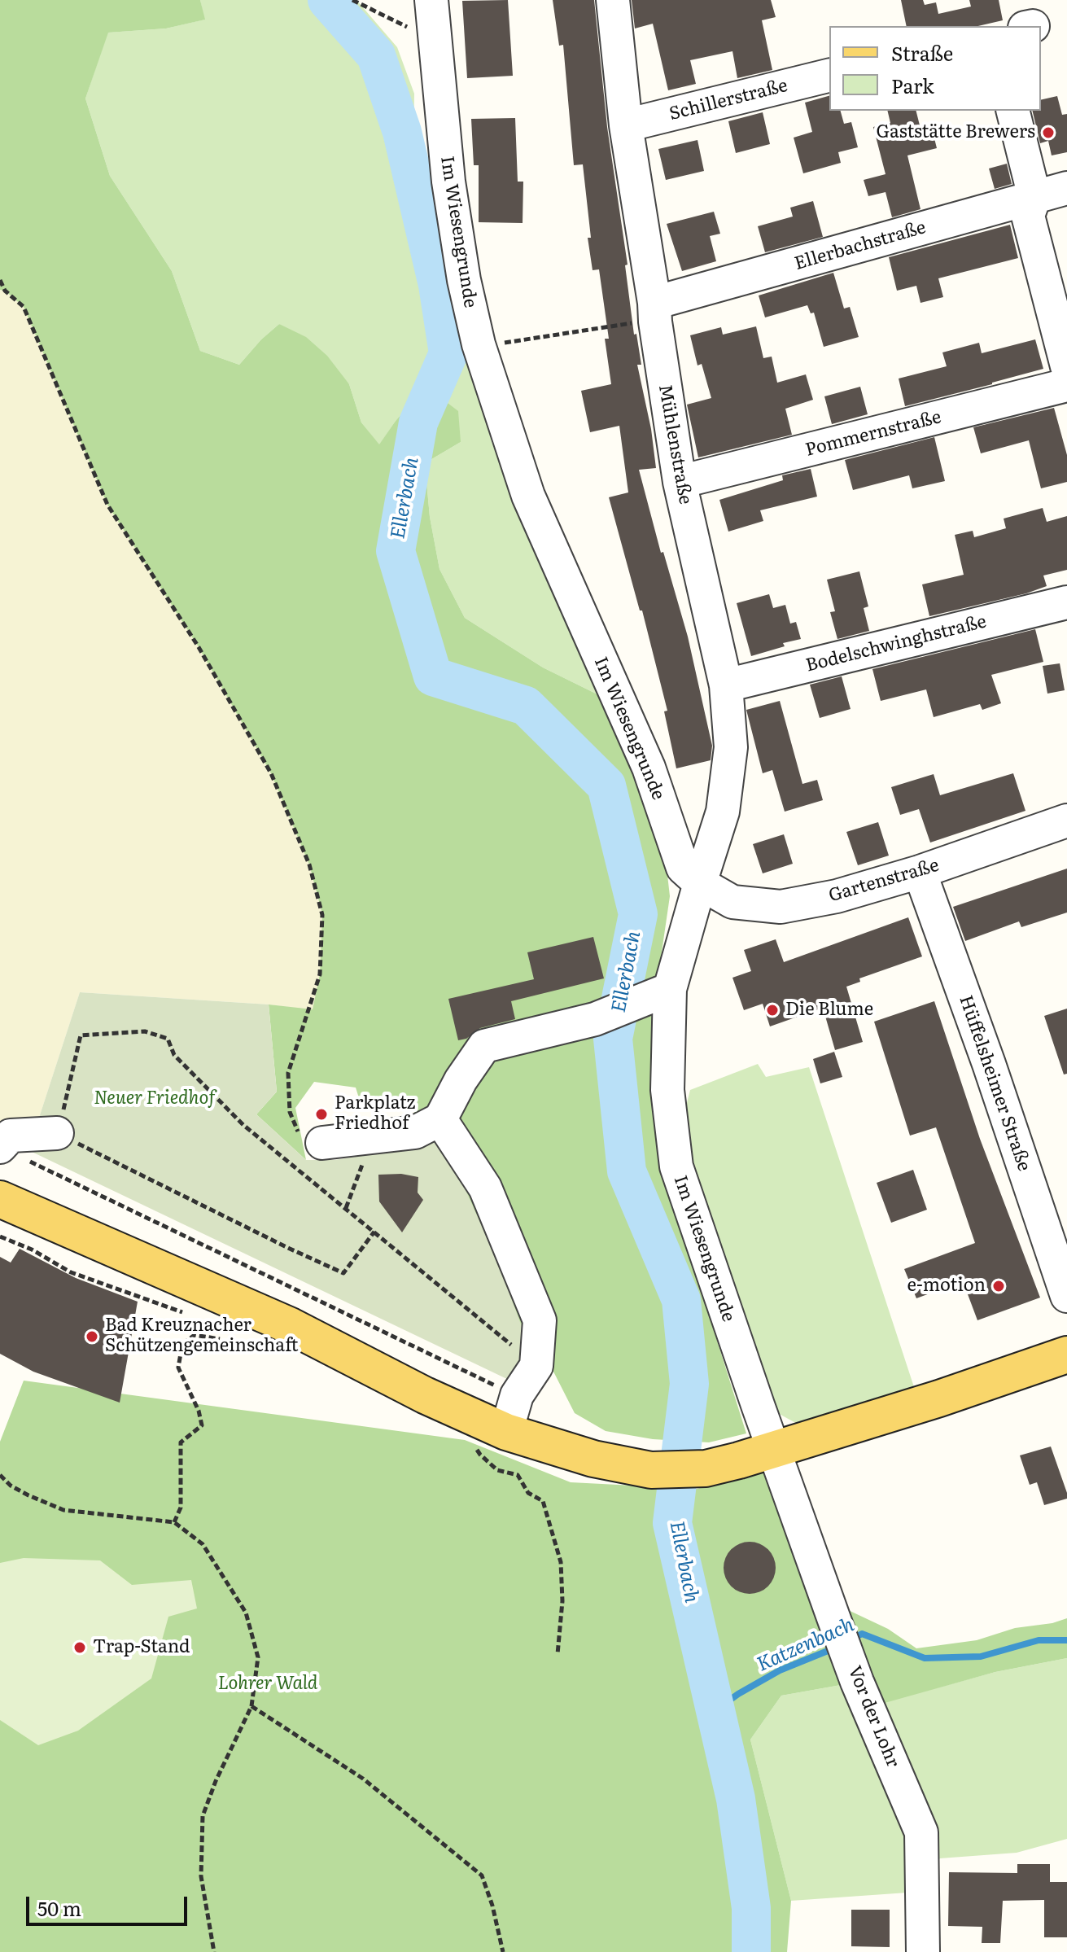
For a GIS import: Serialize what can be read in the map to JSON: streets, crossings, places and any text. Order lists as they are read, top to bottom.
{
  "streets": {
    "street": [
      "Schillerstraße",
      "Im Wiesengrunde",
      "Ellerbachstraße",
      "Pommernstraße",
      "Mühlenstraße",
      "Bodelschwinghstraße",
      "Gartenstraße",
      "Hüffelsheimer Straße",
      "Vor der Lohr"
    ]
  },
  "crossings": [
    ["Schillerstraße", "Mühlenstraße"],
    ["Im Wiesengrunde", "Mühlenstraße"],
    ["Im Wiesengrunde", "Gartenstraße"],
    ["Im Wiesengrunde", "Vor der Lohr"],
    ["Ellerbachstraße", "Mühlenstraße"],
    ["Pommernstraße", "Mühlenstraße"],
    ["Mühlenstraße", "Bodelschwinghstraße"],
    ["Mühlenstraße", "Gartenstraße"],
    ["Gartenstraße", "Hüffelsheimer Straße"]
  ],
  "water": ["Ellerbach", "Katzenbach"],
  "parks": ["Neuer Friedhof", "Lohrer Wald"],
  "places": [
    "Gaststätte Brewers",
    "Die Blume",
    "Parkplatz Friedhof",
    "e-motion",
    "Bad Kreuznacher Schützengemeinschaft",
    "Trap-Stand"
  ],
  "legend": ["Straße", "Park"],
  "scale_bar": "50 m"
}
